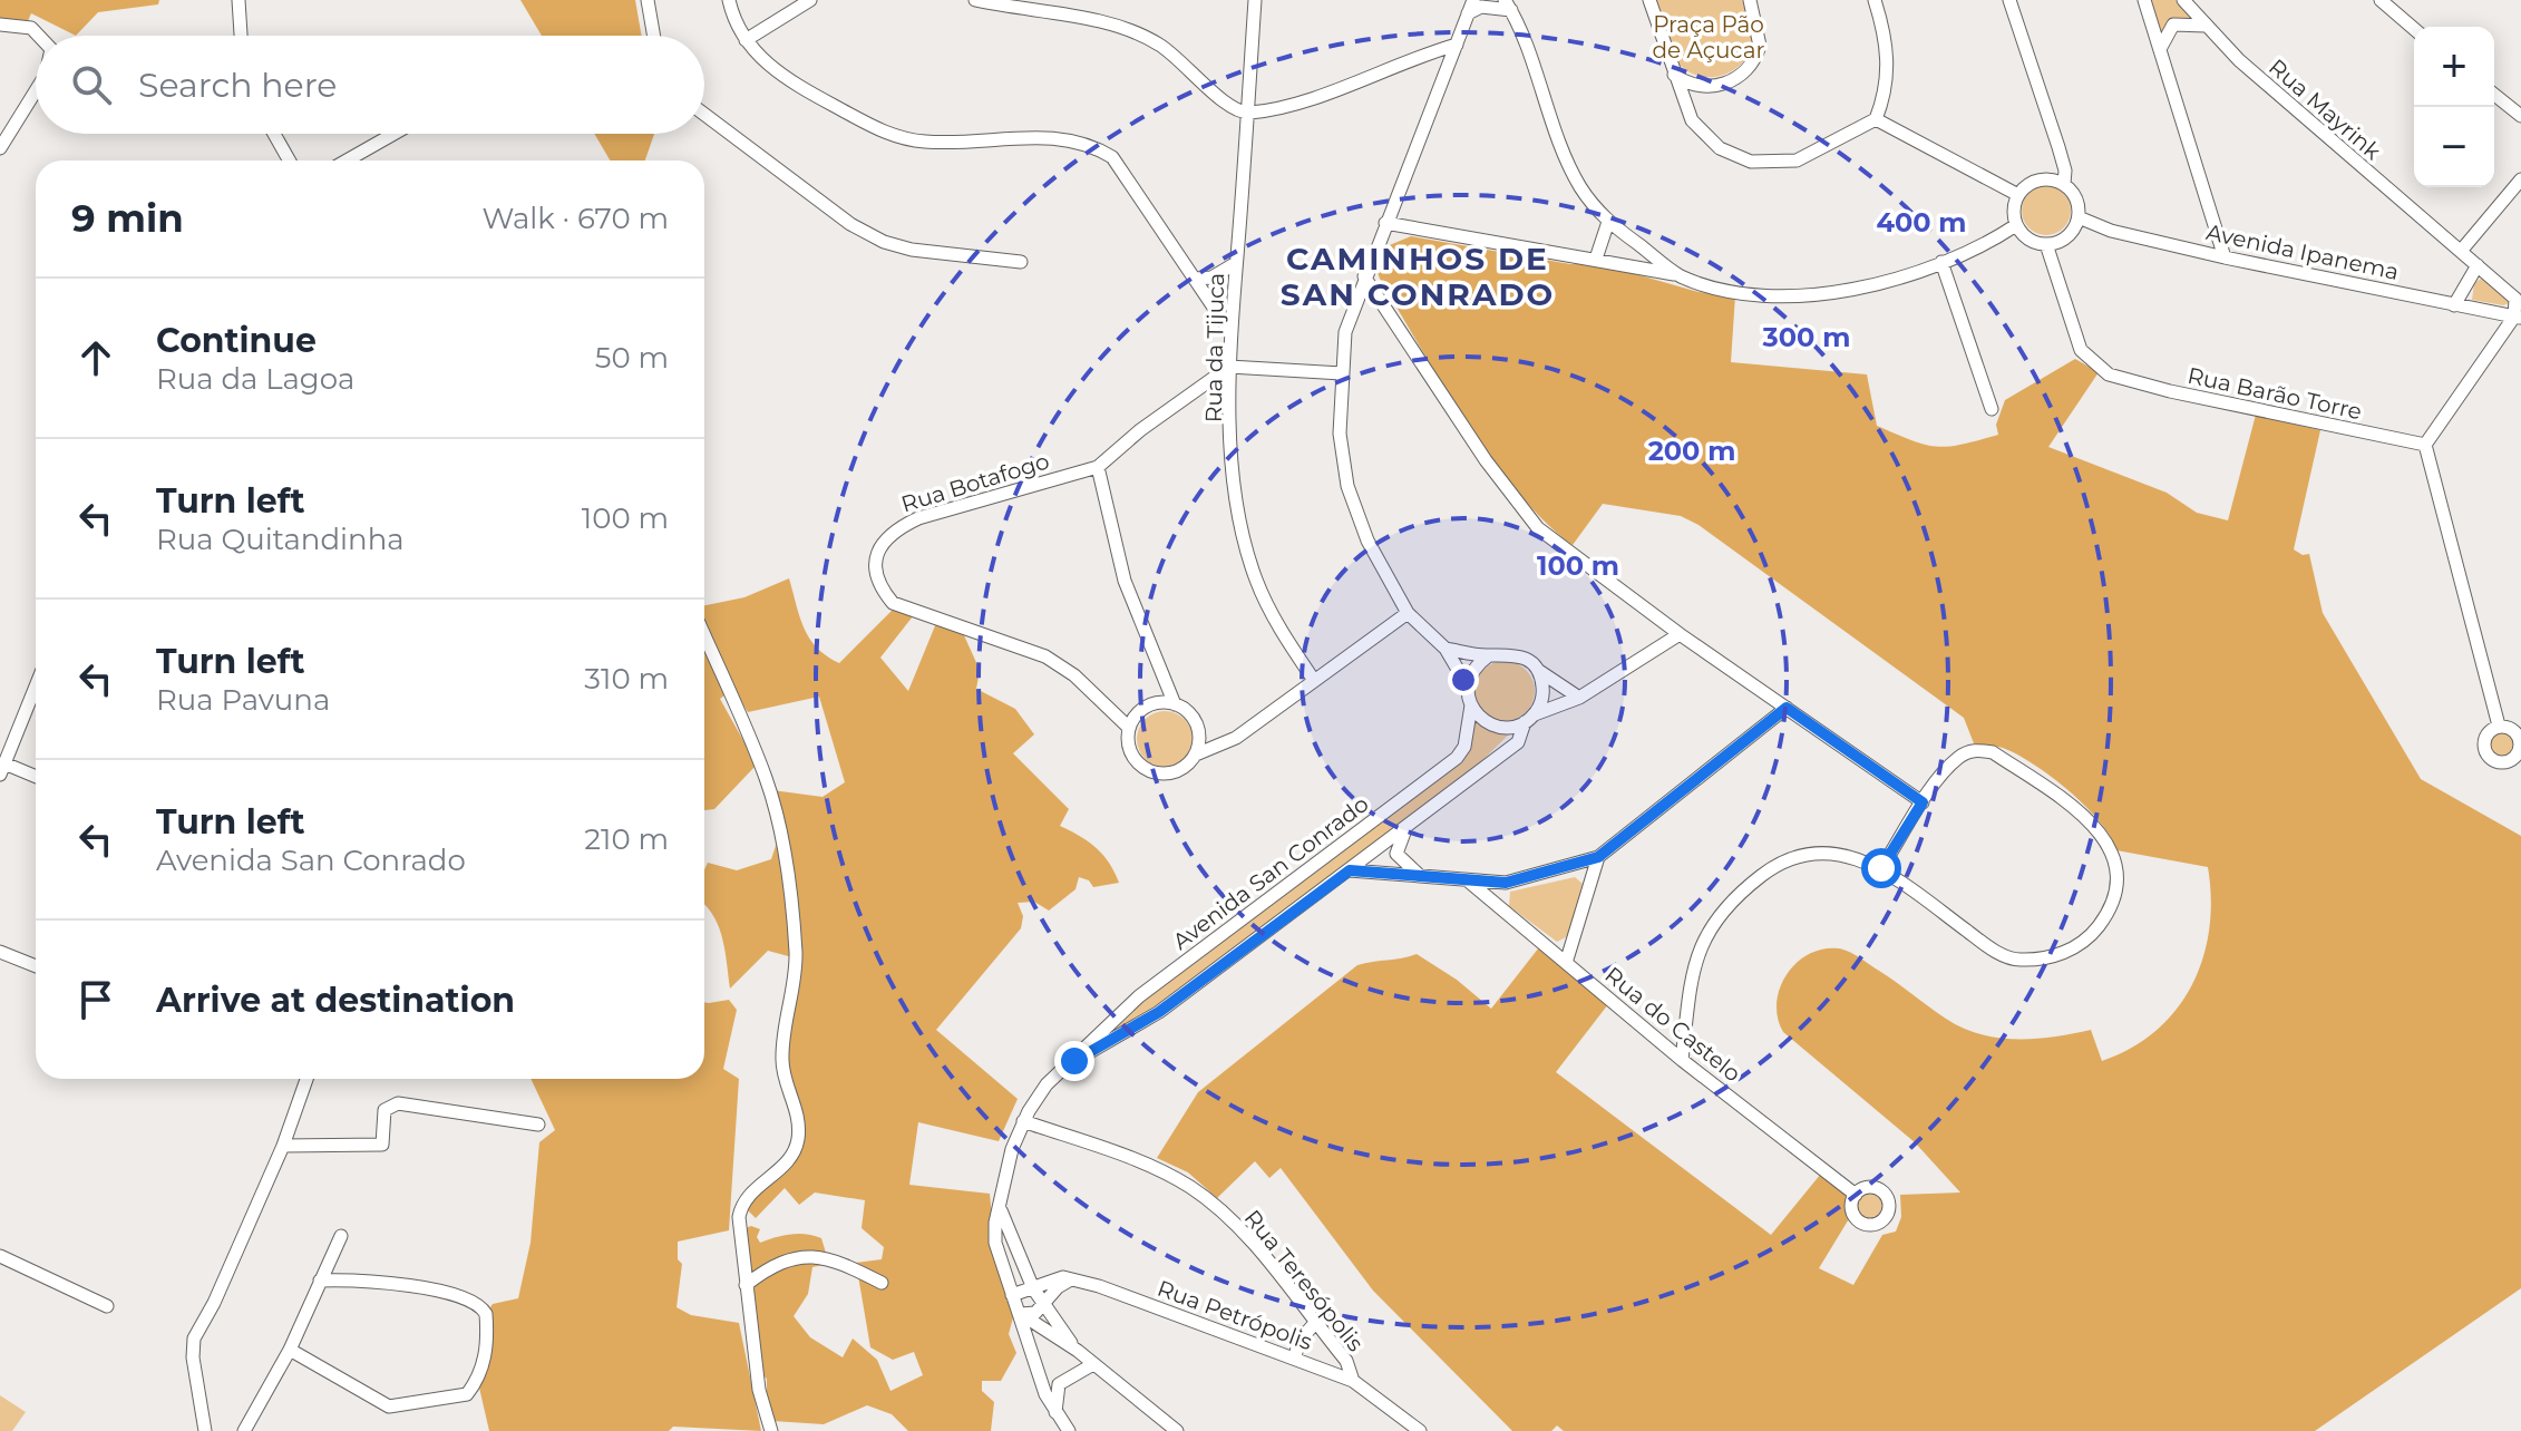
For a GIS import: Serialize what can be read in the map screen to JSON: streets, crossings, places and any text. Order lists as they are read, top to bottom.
{
  "streets": {
    "street": [
      "Rua Mayrink",
      "Avenida Ipanema",
      "Rua da Tijuca",
      "Rua Barão Torre",
      "Rua Botafogo",
      "Avenida San Conrado",
      "Rua do Castelo",
      "Rua Teresópolis",
      "Rua Petrópolis"
    ]
  },
  "crossings": [
    ["Rua Mayrink", "Avenida Ipanema"],
    ["Avenida Ipanema", "Rua Barão Torre"],
    ["Rua da Tijuca", "Rua Botafogo"],
    ["Avenida San Conrado", "Rua Teresópolis"],
    ["Rua Teresópolis", "Rua Petrópolis"]
  ],
  "districts": ["CAMINHOS DE SAN CONRADO"],
  "parks": ["Praça Pão de Açucar"],
  "page": {
    "map_buttons": ["+", "−"],
    "search": "Search here",
    "heading": ["9 min", "Walk · 670 m"],
    "list": [
      ["Continue", "Rua da Lagoa", "50 m"],
      ["Turn left", "Rua Quitandinha", "100 m"],
      ["Turn left", "Rua Pavuna", "310 m"],
      ["Turn left", "Avenida San Conrado", "210 m"],
      "Arrive at destination"
    ]
  },
  "rings": [
    "400 m",
    "300 m",
    "200 m",
    "100 m"
  ]
}
